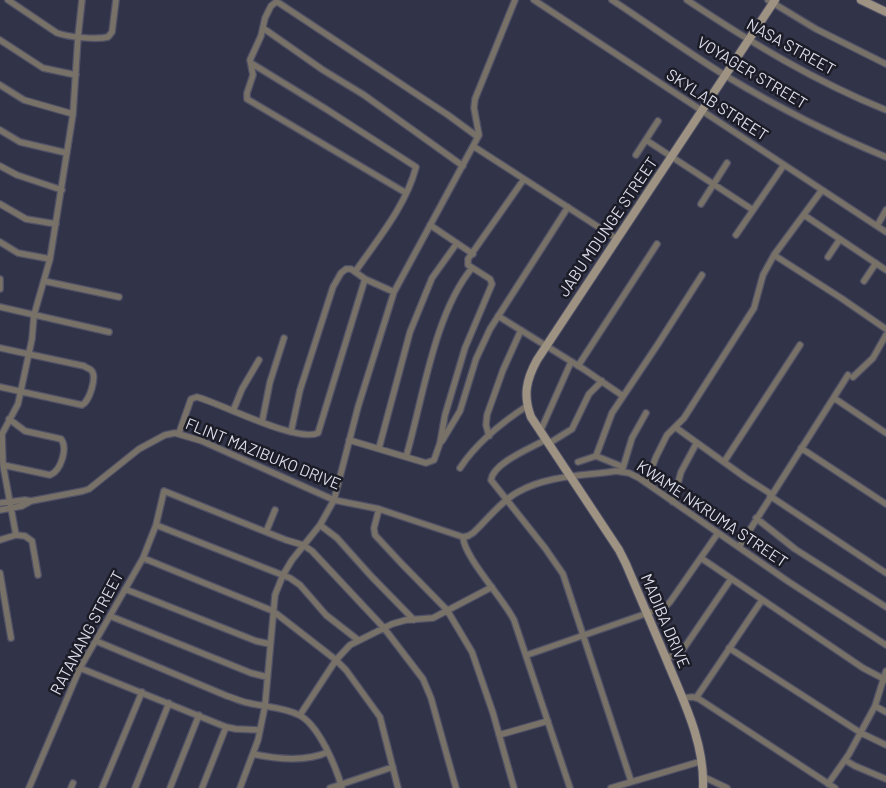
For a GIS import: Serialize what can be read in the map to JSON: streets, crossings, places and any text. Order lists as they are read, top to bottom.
{
  "streets": {
    "street": [
      "NASA STREET",
      "VOYAGER STREET",
      "SKYLAB STREET",
      "JABU MDUNGE STREET",
      "FLINT MAZIBUKO DRIVE",
      "KWAME NKRUMA STREET",
      "MADIBA DRIVE",
      "RATANANG STREET"
    ]
  },
  "crossings": [
    ["NASA STREET", "JABU MDUNGE STREET"],
    ["VOYAGER STREET", "JABU MDUNGE STREET"],
    ["SKYLAB STREET", "JABU MDUNGE STREET"],
    ["JABU MDUNGE STREET", "KWAME NKRUMA STREET"],
    ["JABU MDUNGE STREET", "MADIBA DRIVE"],
    ["FLINT MAZIBUKO DRIVE", "KWAME NKRUMA STREET"],
    ["KWAME NKRUMA STREET", "MADIBA DRIVE"]
  ]
}
